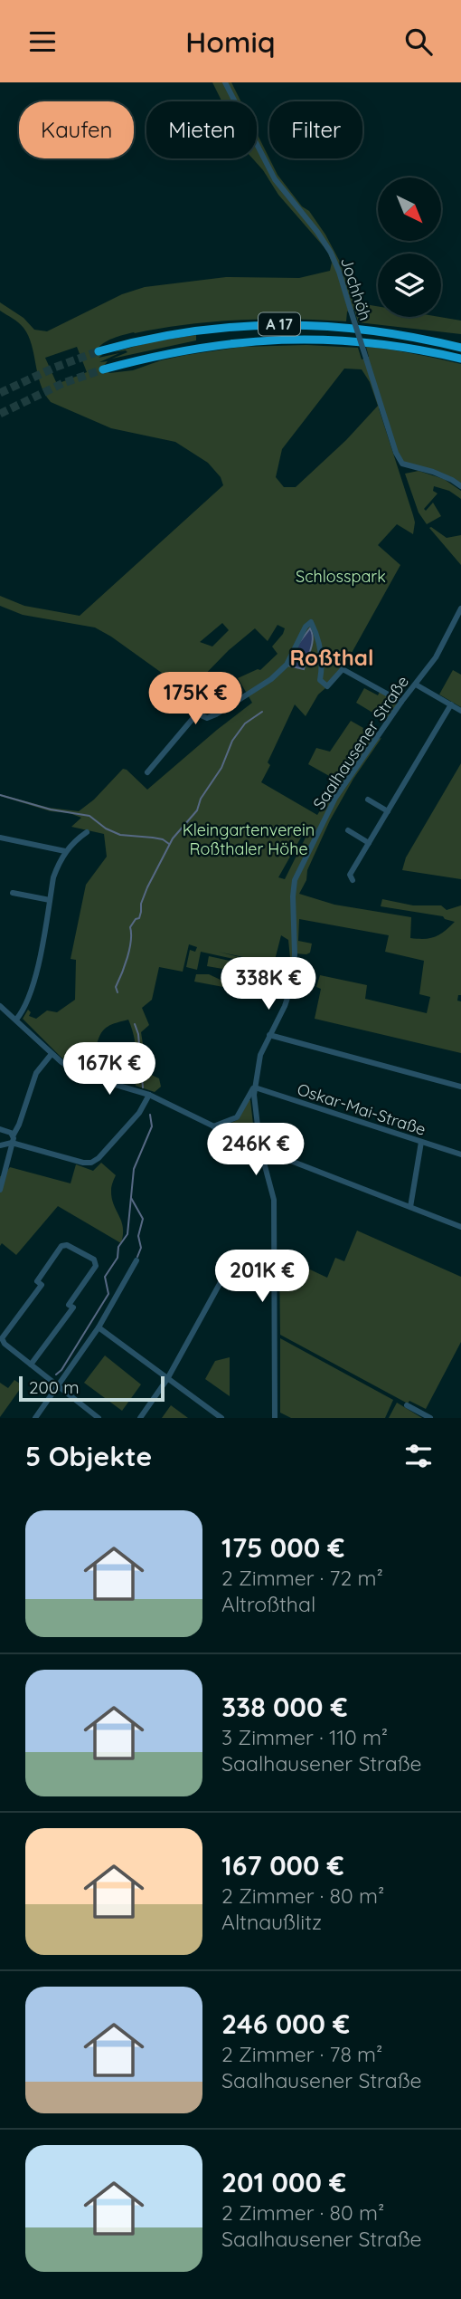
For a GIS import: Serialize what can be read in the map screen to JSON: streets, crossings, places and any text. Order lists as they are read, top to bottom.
{
  "streets": {
    "highway": ["A 17"],
    "street": ["Jochhöh", "Saalhausener Straße", "Oskar-Mai-Straße"]
  },
  "crossings": [
    ["Saalhausener Straße", "Oskar-Mai-Straße"]
  ],
  "districts": ["Roßthal"],
  "parks": ["Schlosspark", "Kleingartenverein Roßthaler Höhe"],
  "scale_bar": "200 m",
  "north": "bottom right",
  "page": {
    "header": "Homiq",
    "chip": ["Kaufen", "Mieten", "Filter"],
    "price": [
      "175K €",
      "338K €",
      "167K €",
      "246K €",
      "201K €"
    ],
    "scale": "200 m",
    "heading": "5 Objekte",
    "list": [
      {
        "name": "175 000 €",
        "note": "2 Zimmer · 72 m² · Altroßthal"
      },
      {
        "name": "338 000 €",
        "note": "3 Zimmer · 110 m² · Saalhausener Straße"
      },
      {
        "name": "167 000 €",
        "note": "2 Zimmer · 80 m² · Altnaußlitz"
      },
      {
        "name": "246 000 €",
        "note": "2 Zimmer · 78 m² · Saalhausener Straße"
      },
      {
        "name": "201 000 €",
        "note": "2 Zimmer · 80 m² · Saalhausener Straße"
      }
    ]
  }
}
